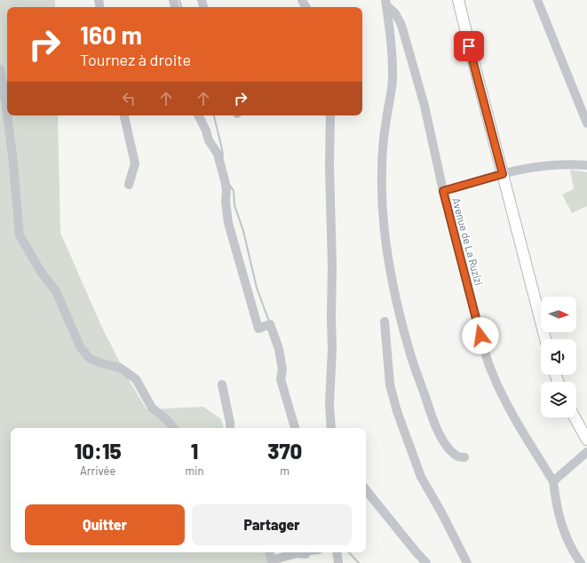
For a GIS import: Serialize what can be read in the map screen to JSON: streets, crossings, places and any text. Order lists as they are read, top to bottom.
{
  "streets": {
    "street": ["Avenue de La Ruzizi"]
  },
  "north": "right",
  "page": {
    "turn": ["160 m", "Tournez à droite"],
    "eta": [
      "10:15",
      "Arrivée",
      "1",
      "min",
      "370",
      "m"
    ],
    "buttons": ["Quitter", "Partager"]
  }
}
